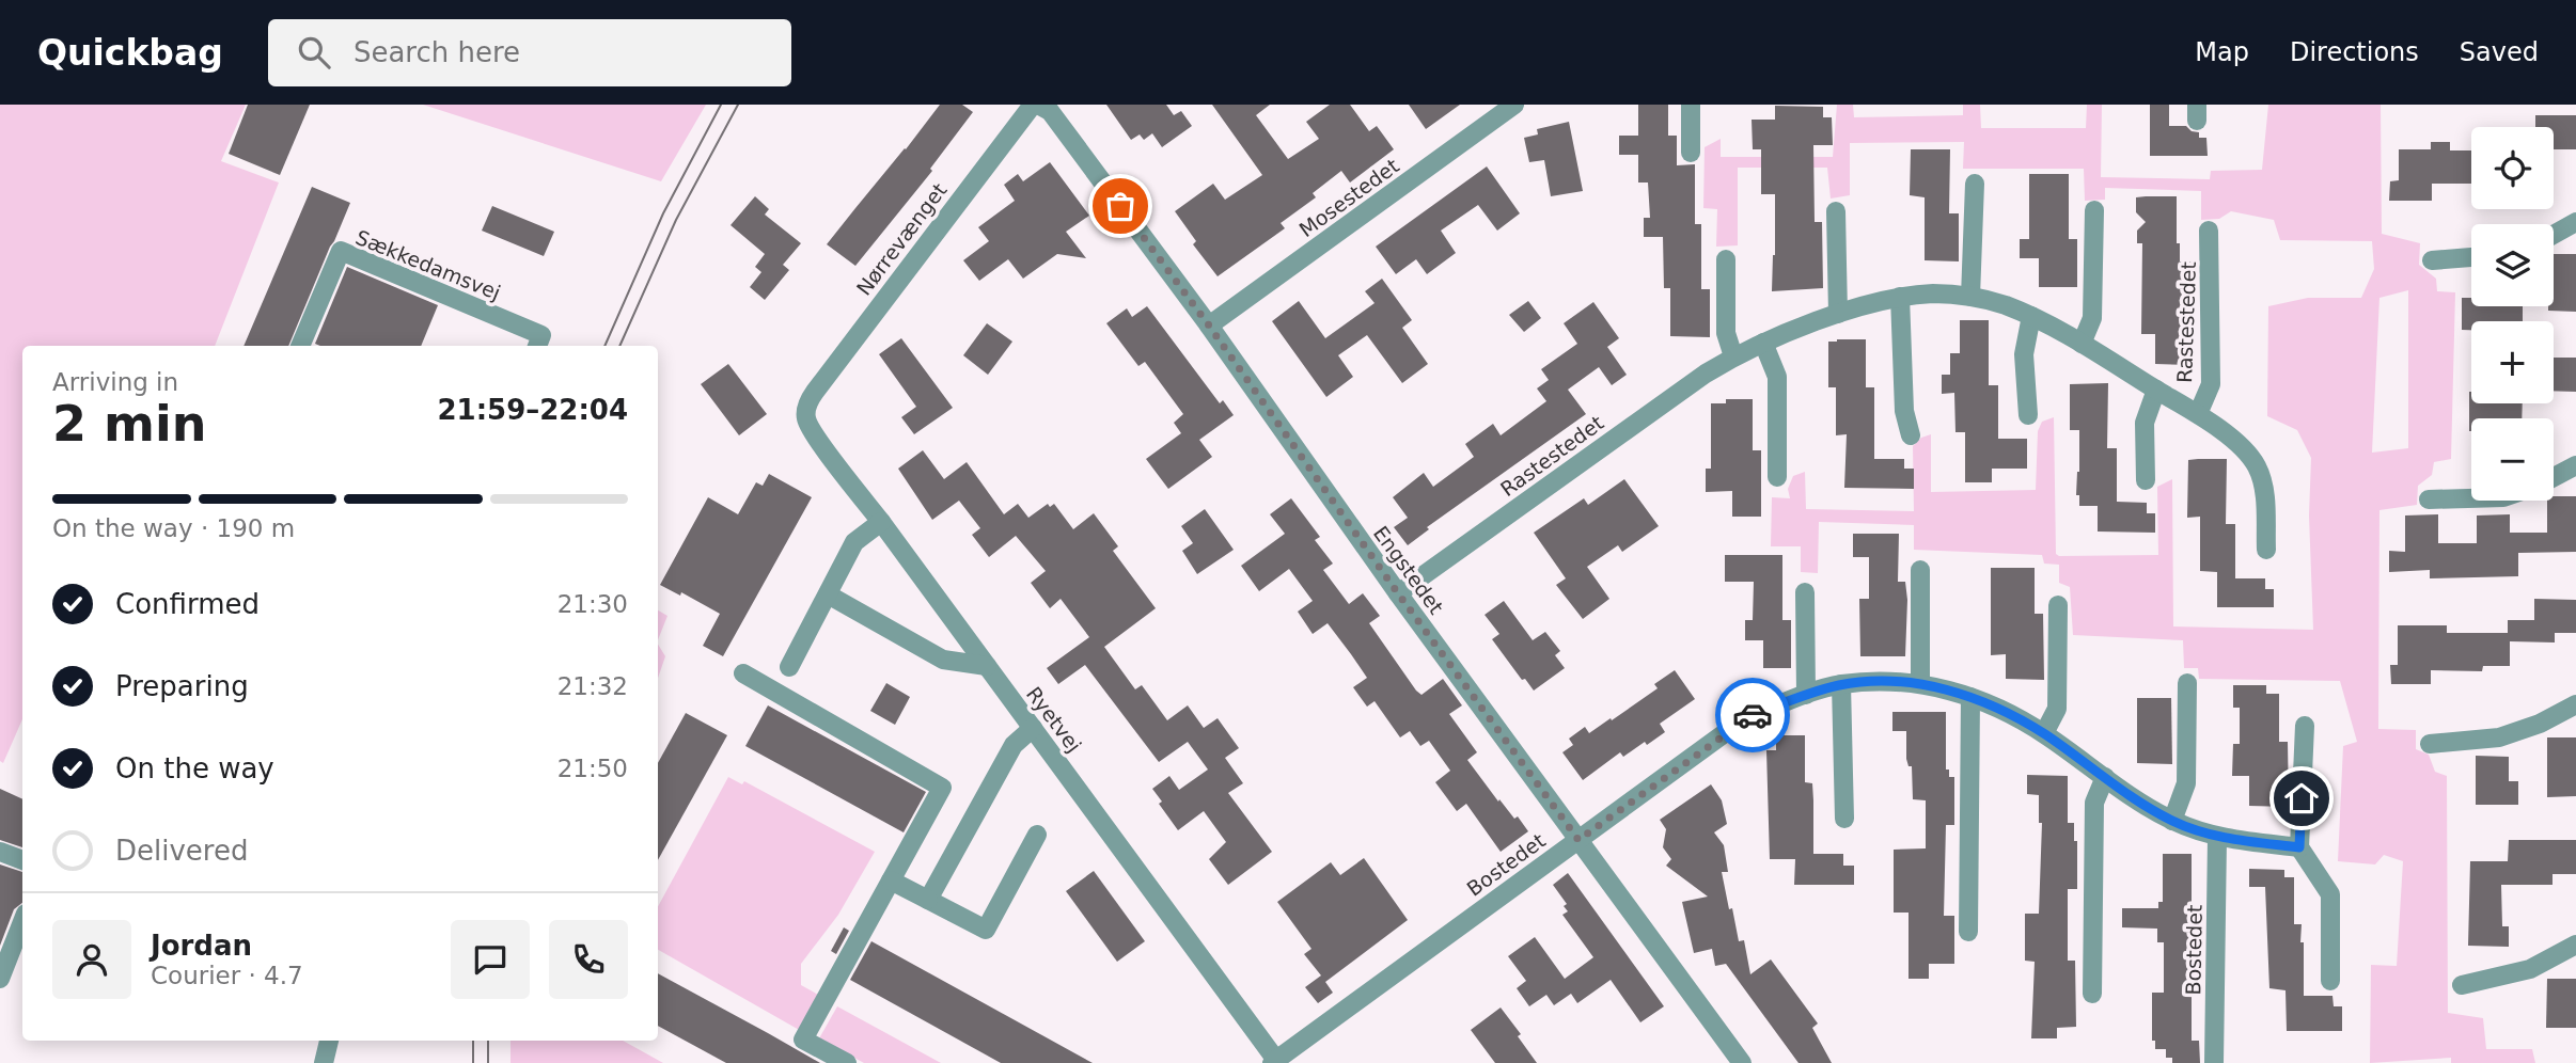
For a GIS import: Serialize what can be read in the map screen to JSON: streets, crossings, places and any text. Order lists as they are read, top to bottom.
{
  "streets": {
    "street": [
      "Mosestedet",
      "Nørrevænget",
      "Sækkedamsvej",
      "Rastestedet",
      "Engstedet",
      "Ryetvej",
      "Bostedet"
    ]
  },
  "crossings": [
    ["Mosestedet", "Engstedet"],
    ["Nørrevænget", "Engstedet"],
    ["Nørrevænget", "Ryetvej"],
    ["Rastestedet", "Engstedet"],
    ["Engstedet", "Bostedet"],
    ["Ryetvej", "Bostedet"]
  ],
  "page": {
    "header": "Quickbag",
    "search": "Search here",
    "nav": ["Map", "Directions", "Saved"],
    "map_buttons": ["+", "−"],
    "heading": ["2 min", "Arriving in", "21:59–22:04"],
    "panel": ["Jordan", "Courier · 4.7"],
    "bar": "On the way · 190 m",
    "list": [
      ["Confirmed", "21:30"],
      ["Preparing", "21:32"],
      ["On the way", "21:50"],
      "Delivered"
    ]
  }
}
